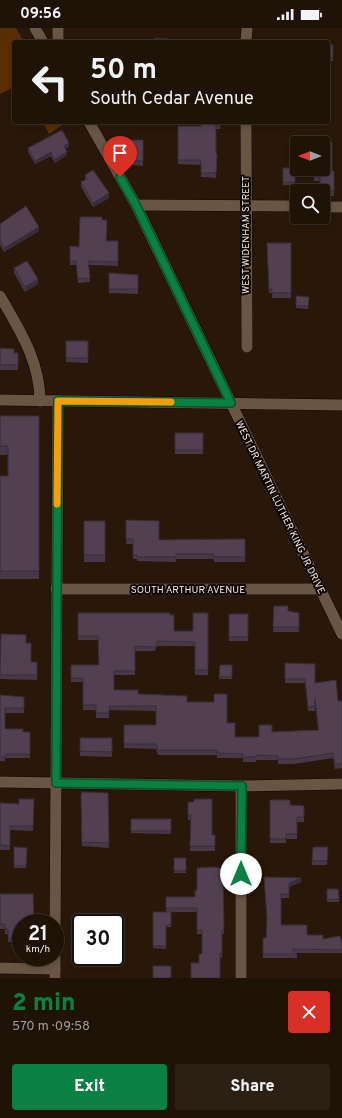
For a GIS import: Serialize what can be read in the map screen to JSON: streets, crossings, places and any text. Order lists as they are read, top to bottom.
{
  "streets": {
    "street": ["WEST WIDENHAM STREET", "WEST DR MARTIN LUTHER KING JR DRIVE", "SOUTH ARTHUR AVENUE"]
  },
  "crossings": [
    ["WEST DR MARTIN LUTHER KING JR DRIVE", "SOUTH ARTHUR AVENUE"]
  ],
  "north": "left",
  "page": {
    "status": "09:56",
    "turn": ["50 m", "South Cedar Avenue"],
    "speed": "21 km/h",
    "limit": "30",
    "heading": ["2 min", "570 m · 09:58"],
    "buttons": ["Exit", "Share"]
  }
}
